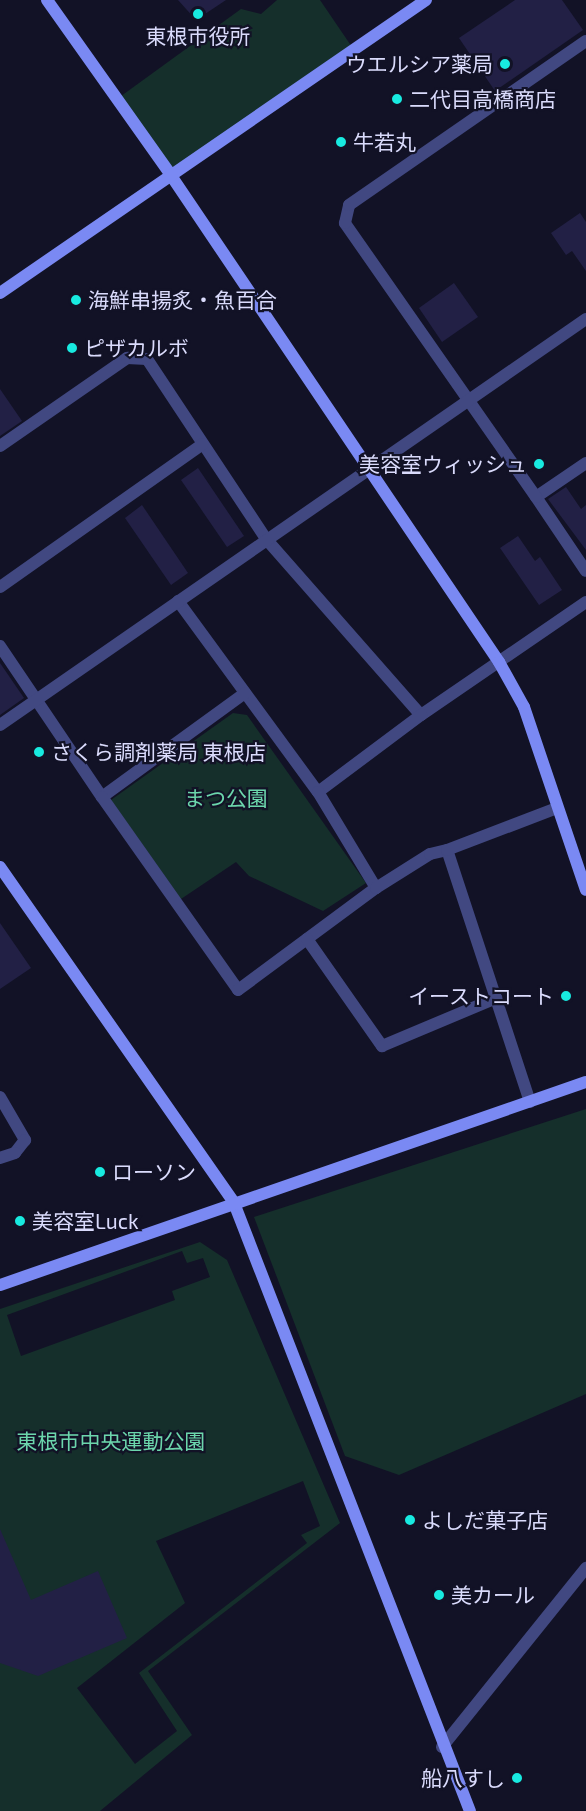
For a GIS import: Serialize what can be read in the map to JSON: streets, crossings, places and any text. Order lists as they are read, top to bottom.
{
  "parks": ["まつ公園", "東根市中央運動公園"],
  "places": [
    "東根市役所",
    "ウエルシア薬局",
    "二代目高橋商店",
    "牛若丸",
    "海鮮串揚炙・魚百合",
    "ピザカルボ",
    "美容室ウィッシュ",
    "さくら調剤薬局 東根店",
    "イーストコート",
    "ローソン",
    "美容室Luck",
    "よしだ菓子店",
    "美カール",
    "船八すし"
  ]
}
